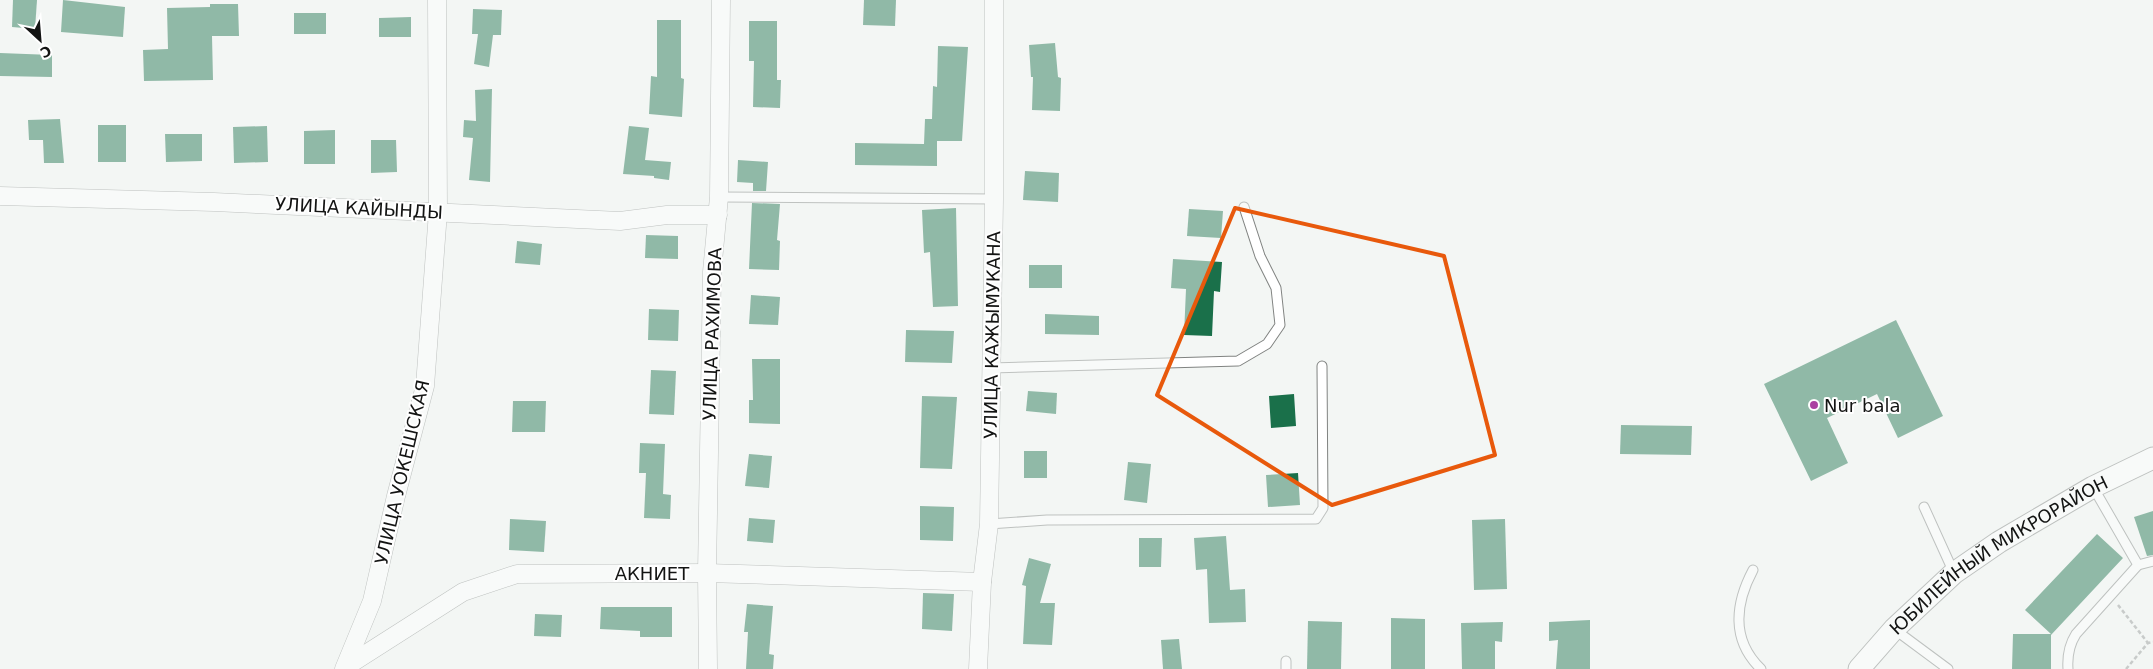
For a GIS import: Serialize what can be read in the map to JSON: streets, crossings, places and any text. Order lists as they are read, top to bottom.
{
  "streets": {
    "street": [
      "УЛИЦА КАЙЫНДЫ",
      "УЛИЦА РАХИМОВА",
      "УЛИЦА КАЖЫМУКАНА",
      "УЛИЦА УОКЕШСКАЯ",
      "ЮБИЛЕЙНЫЙ МИКРОРАЙОН",
      "АКНИЕТ"
    ]
  },
  "crossings": [
    ["УЛИЦА КАЙЫНДЫ", "УЛИЦА РАХИМОВА"],
    ["УЛИЦА КАЙЫНДЫ", "УЛИЦА УОКЕШСКАЯ"],
    ["УЛИЦА РАХИМОВА", "АКНИЕТ"],
    ["УЛИЦА КАЖЫМУКАНА", "АКНИЕТ"],
    ["УЛИЦА УОКЕШСКАЯ", "АКНИЕТ"]
  ],
  "places": ["Nur bala"],
  "north": "bottom right"
}
